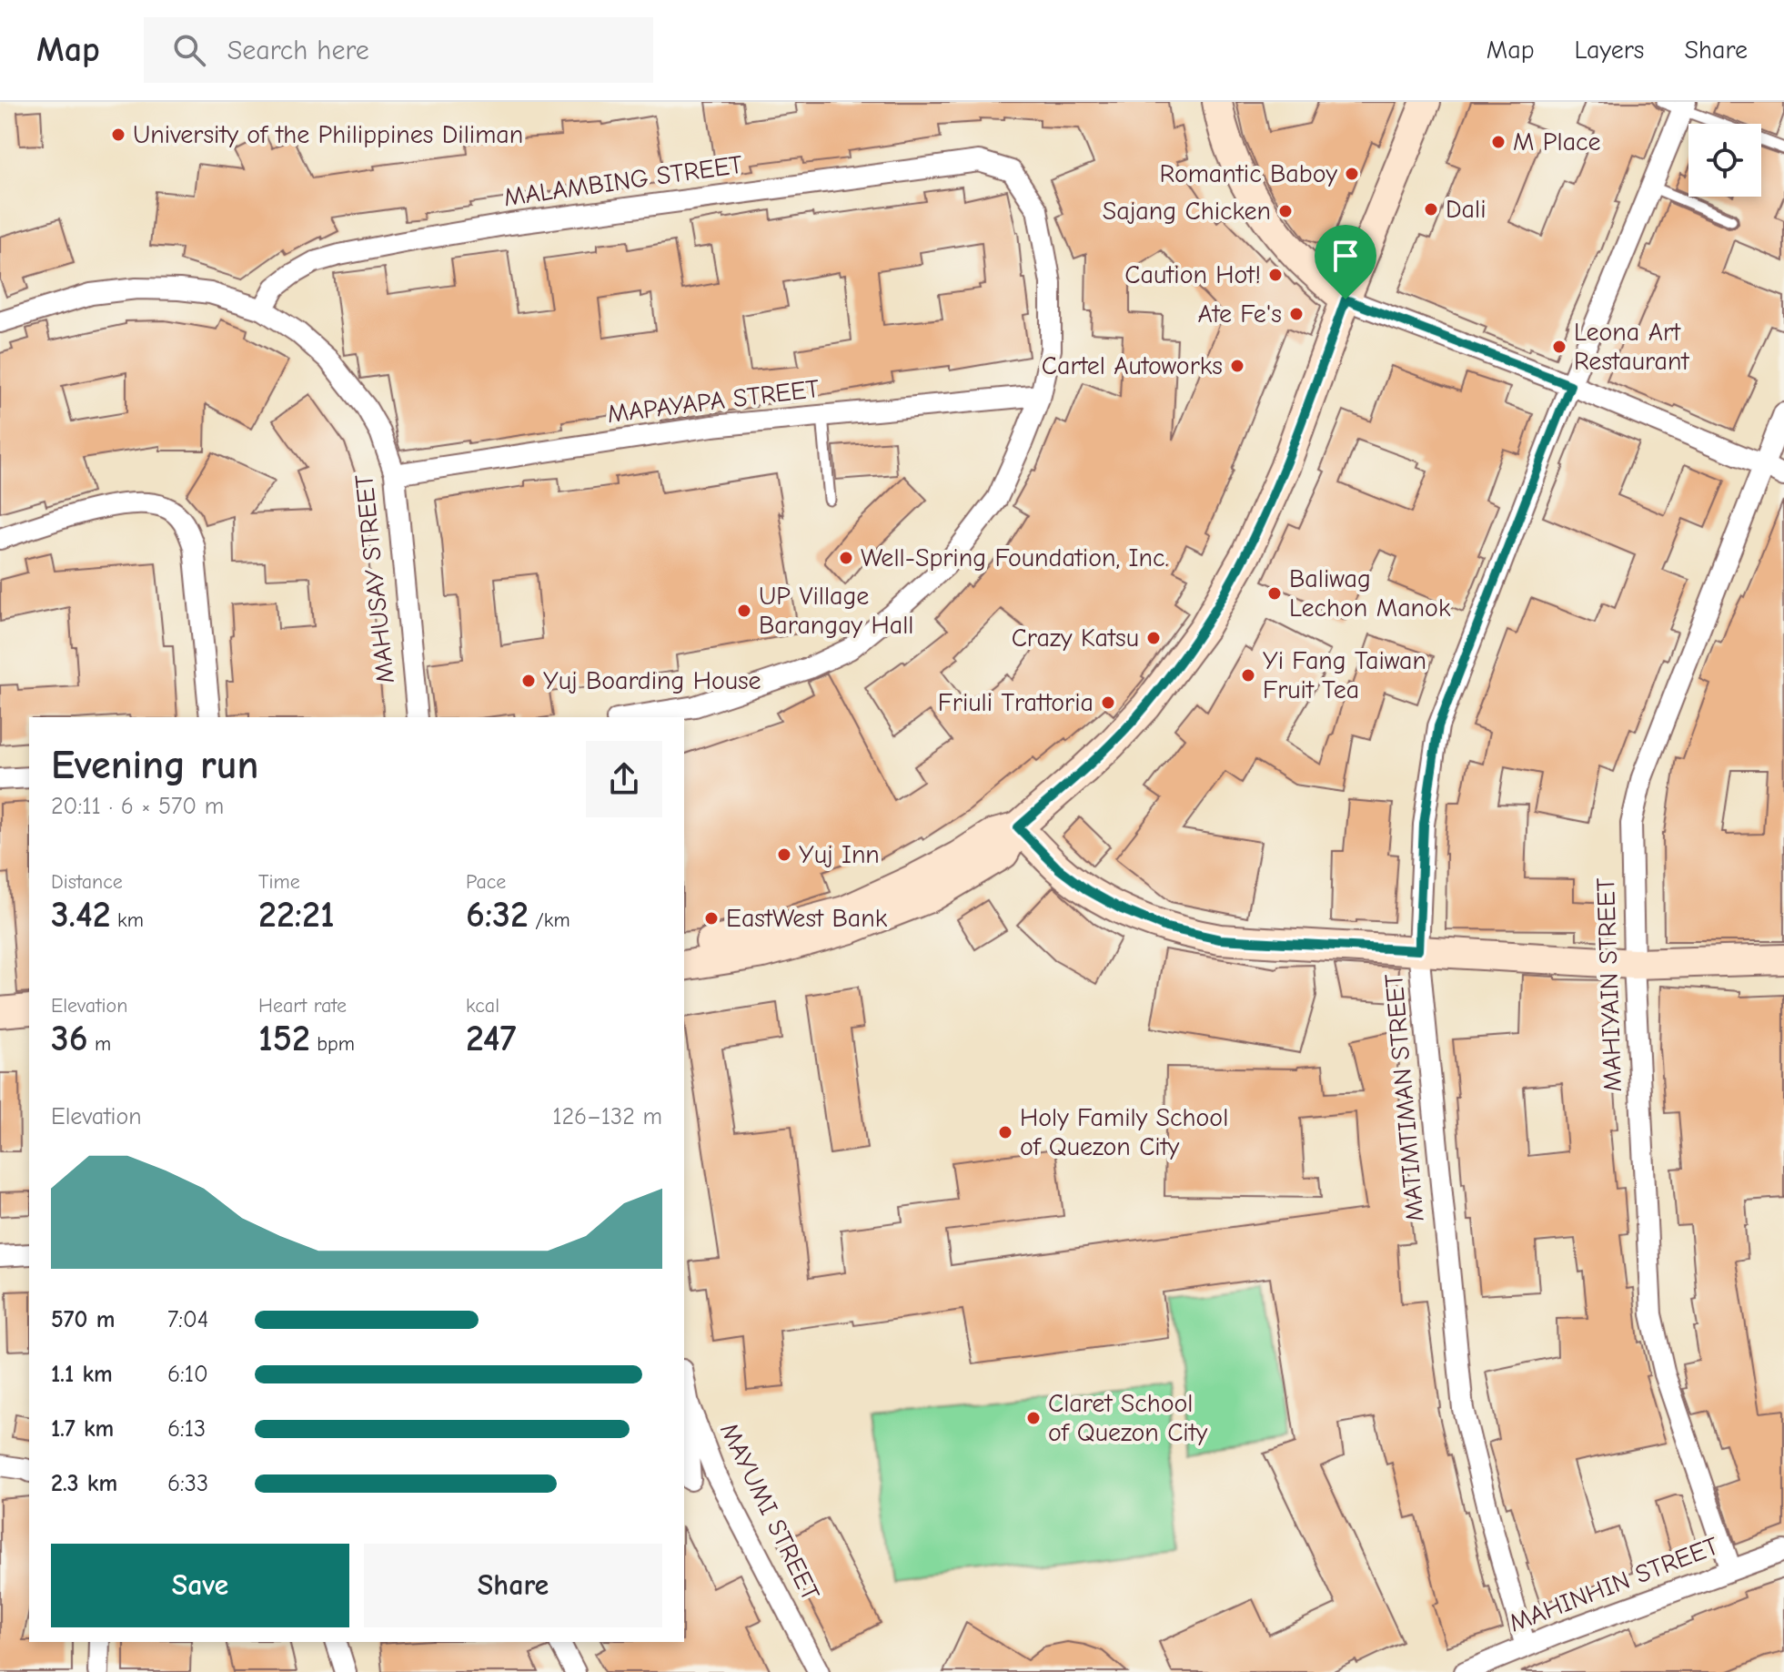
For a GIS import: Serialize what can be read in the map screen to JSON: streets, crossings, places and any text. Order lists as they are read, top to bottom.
{
  "streets": {
    "street": [
      "MALAMBING STREET",
      "MAPAYAPA STREET",
      "MAHUSAY STREET",
      "MAHIYAIN STREET",
      "MATIMTIMAN STREET",
      "MAYUMI STREET",
      "MAHINHIN STREET"
    ]
  },
  "crossings": [
    ["MALAMBING STREET", "MAPAYAPA STREET"],
    ["MALAMBING STREET", "MAHUSAY STREET"],
    ["MAPAYAPA STREET", "MAHUSAY STREET"],
    ["MAHIYAIN STREET", "MAHINHIN STREET"],
    ["MATIMTIMAN STREET", "MAHINHIN STREET"]
  ],
  "places": [
    "University of the Philippines Diliman",
    "M Place",
    "Romantic Baboy",
    "Dali",
    "Sajang Chicken",
    "Caution Hot!",
    "Ate Fe's",
    "Leona Art Restaurant",
    "Cartel Autoworks",
    "Well-Spring Foundation, Inc.",
    "Baliwag Lechon Manok",
    "UP Village Barangay Hall",
    "Crazy Katsu",
    "Yi Fang Taiwan Fruit Tea",
    "Yuj Boarding House",
    "Friuli Trattoria",
    "Yuj Inn",
    "EastWest Bank",
    "Holy Family School of Quezon City",
    "Claret School of Quezon City"
  ],
  "page": {
    "header": "Map",
    "search": "Search here",
    "nav": ["Map", "Layers", "Share"],
    "heading": ["Evening run", "20:11 · 6 × 570 m"],
    "stats": [
      ["Distance", "3.42 km"],
      ["Time", "22:21"],
      ["Pace", "6:32 /km"],
      ["Elevation", "36 m"],
      ["Heart rate", "152 bpm"],
      ["kcal", "247"]
    ],
    "chart": ["Elevation", "126–132 m"],
    "list": [
      {
        "name": "570 m",
        "note": "7:04"
      },
      {
        "name": "1.1 km",
        "note": "6:10"
      },
      {
        "name": "1.7 km",
        "note": "6:13"
      },
      {
        "name": "2.3 km",
        "note": "6:33"
      }
    ],
    "buttons": ["Save", "Share"]
  }
}
